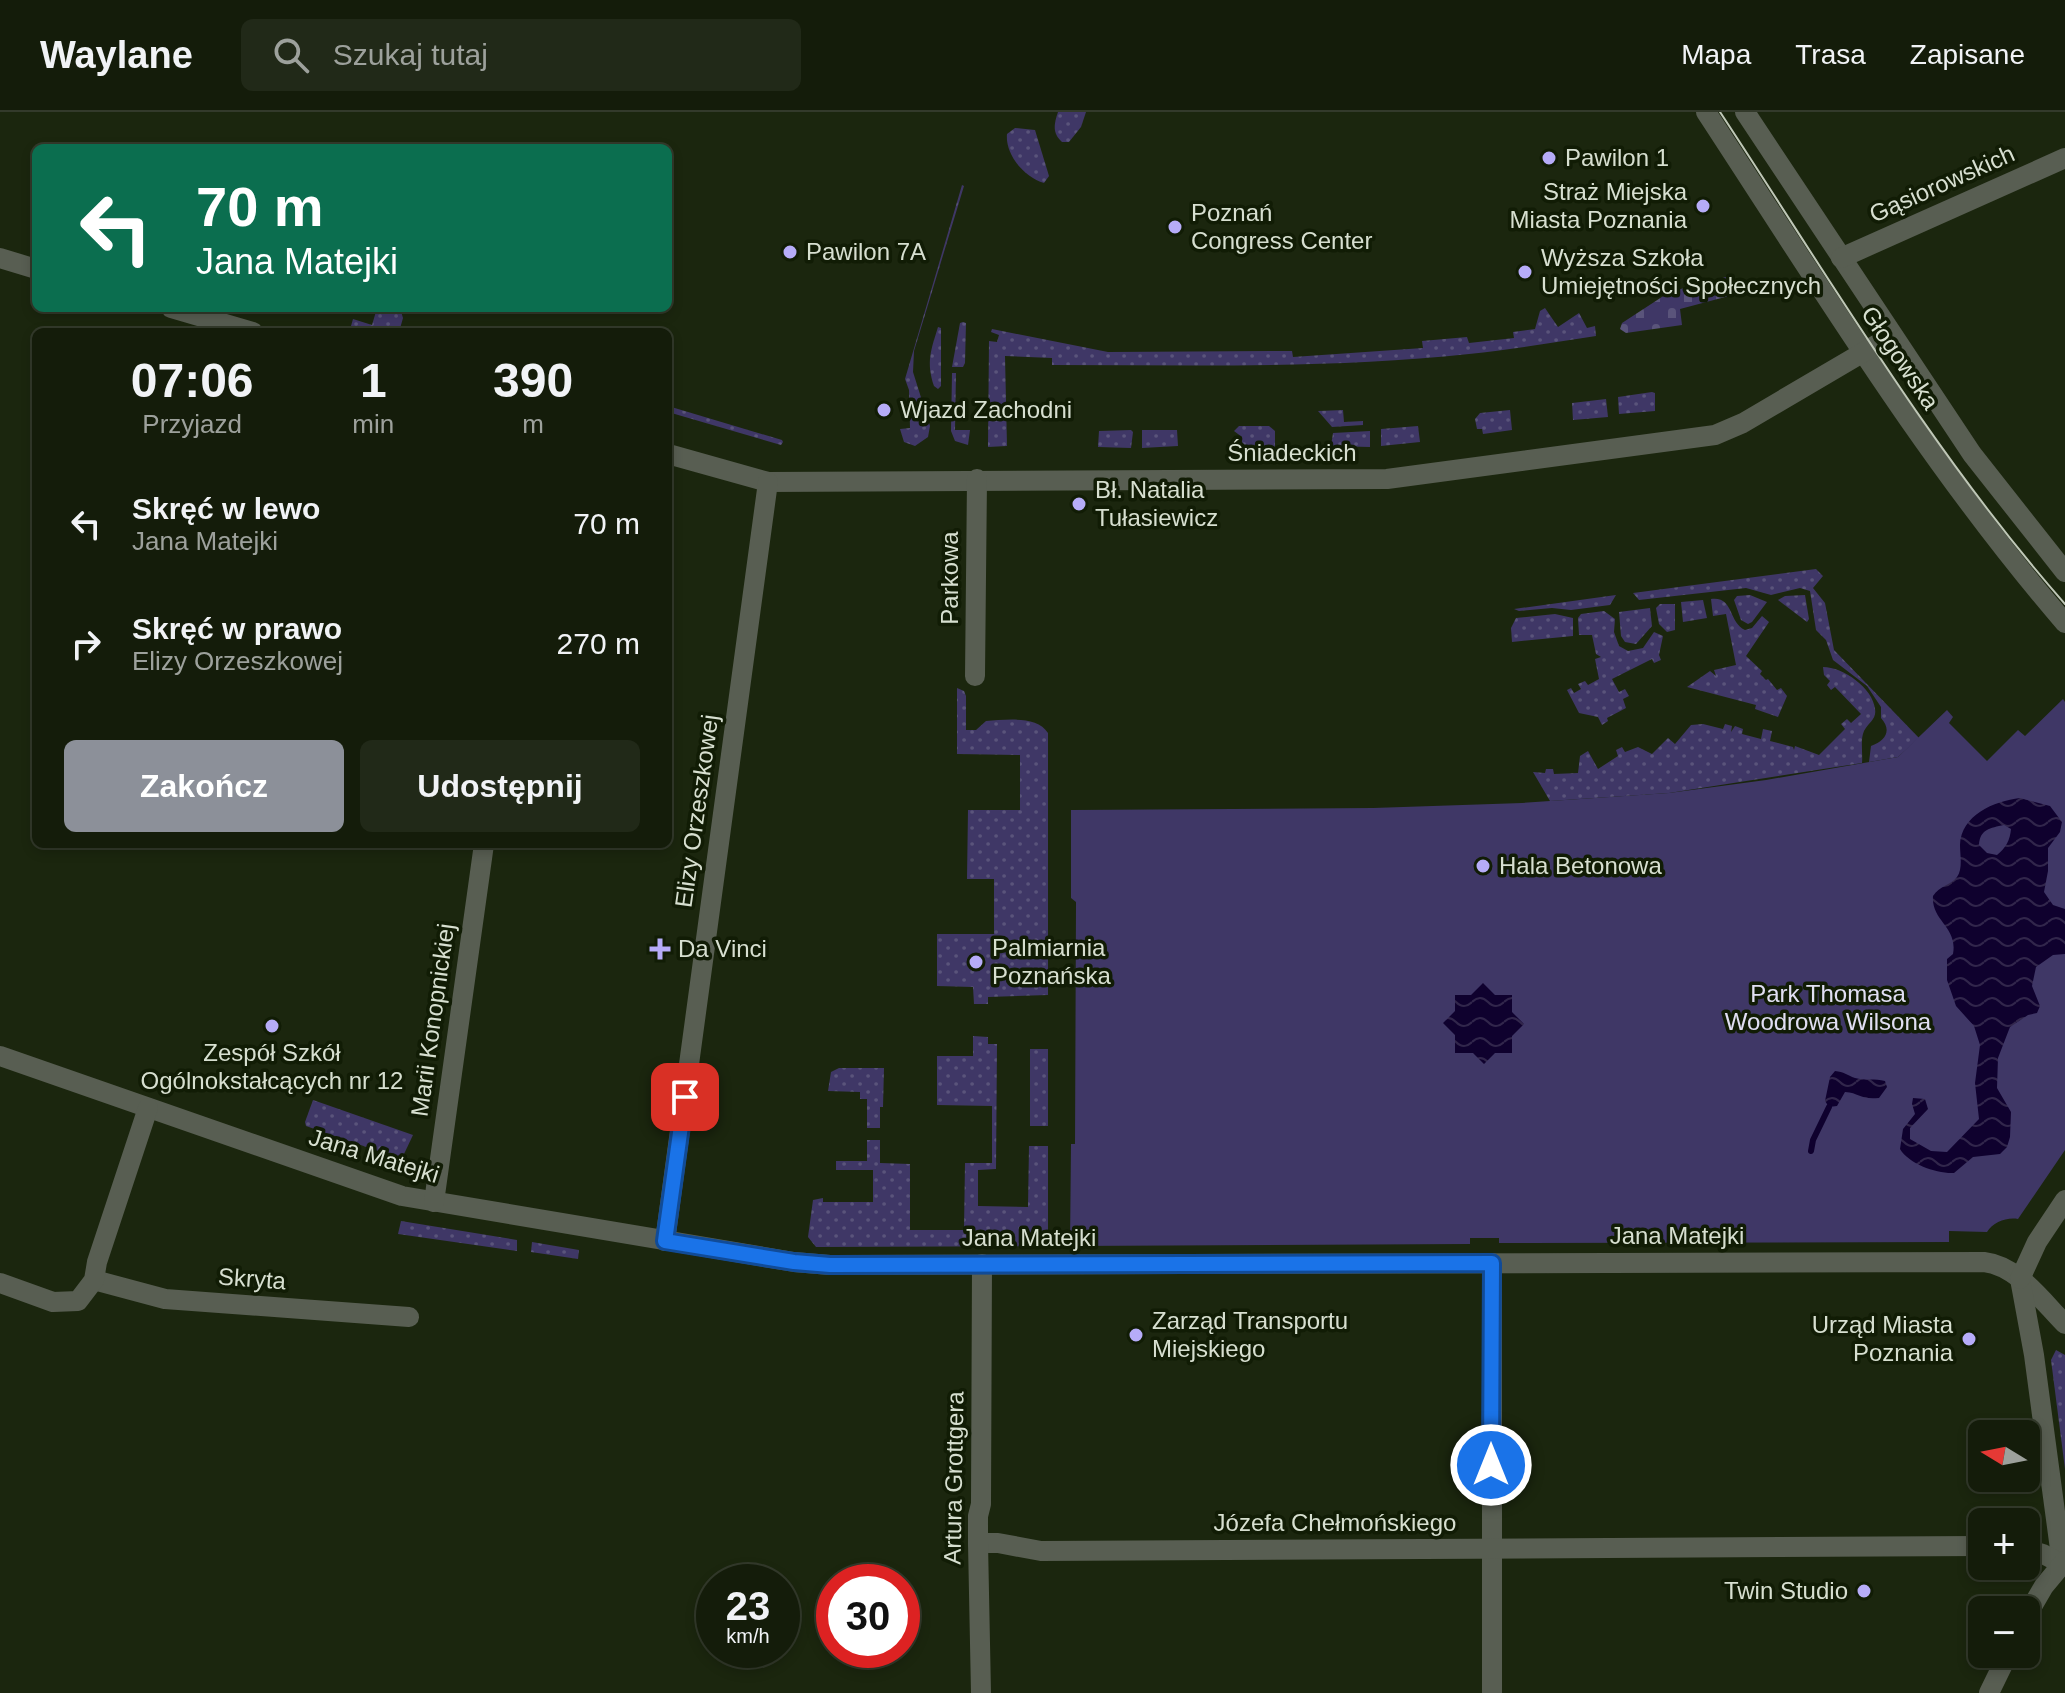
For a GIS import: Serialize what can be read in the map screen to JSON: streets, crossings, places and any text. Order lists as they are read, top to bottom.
{
  "streets": {
    "street": [
      "Gąsiorowskich",
      "Głogowska",
      "Śniadeckich",
      "Parkowa",
      "Elizy Orzeszkowej",
      "Marii Konopnickiej",
      "Jana Matejki",
      "Skryta",
      "Artura Grottgera",
      "Józefa Chełmońskiego"
    ]
  },
  "crossings": [
    ["Gąsiorowskich", "Głogowska"],
    ["Głogowska", "Śniadeckich"],
    ["Śniadeckich", "Parkowa"],
    ["Śniadeckich", "Elizy Orzeszkowej"],
    ["Elizy Orzeszkowej", "Jana Matejki"],
    ["Marii Konopnickiej", "Jana Matejki"],
    ["Jana Matejki", "Artura Grottgera"],
    ["Artura Grottgera", "Józefa Chełmońskiego"]
  ],
  "parks": ["Park Thomasa Woodrowa Wilsona"],
  "places": {
    "other": [
      "Pawilon 1",
      "Straż Miejska Miasta Poznania",
      "Poznań Congress Center",
      "Pawilon 7A",
      "Wyższa Szkoła Umiejętności Społecznych",
      "Wjazd Zachodni",
      "Bł. Natalia Tułasiewicz",
      "Hala Betonowa",
      "Palmiarnia Poznańska",
      "Zespół Szkół Ogólnokstałcących nr 12",
      "Zarząd Transportu Miejskiego",
      "Urząd Miasta Poznania",
      "Twin Studio"
    ],
    "health": ["Da Vinci"]
  },
  "north": "left",
  "page": {
    "header": "Waylane",
    "search": "Szukaj tutaj",
    "nav": ["Mapa", "Trasa", "Zapisane"],
    "turn": ["70 m", "Jana Matejki"],
    "eta": [
      "07:06",
      "Przyjazd",
      "1",
      "min",
      "390",
      "m"
    ],
    "list": [
      {
        "name": "Skręć w lewo",
        "note": "Jana Matejki",
        "value": "70 m"
      },
      {
        "name": "Skręć w prawo",
        "note": "Elizy Orzeszkowej",
        "value": "270 m"
      }
    ],
    "buttons": ["Zakończ", "Udostępnij"],
    "map_buttons": ["+", "−"],
    "speed": "23 km/h",
    "limit": "30"
  }
}
